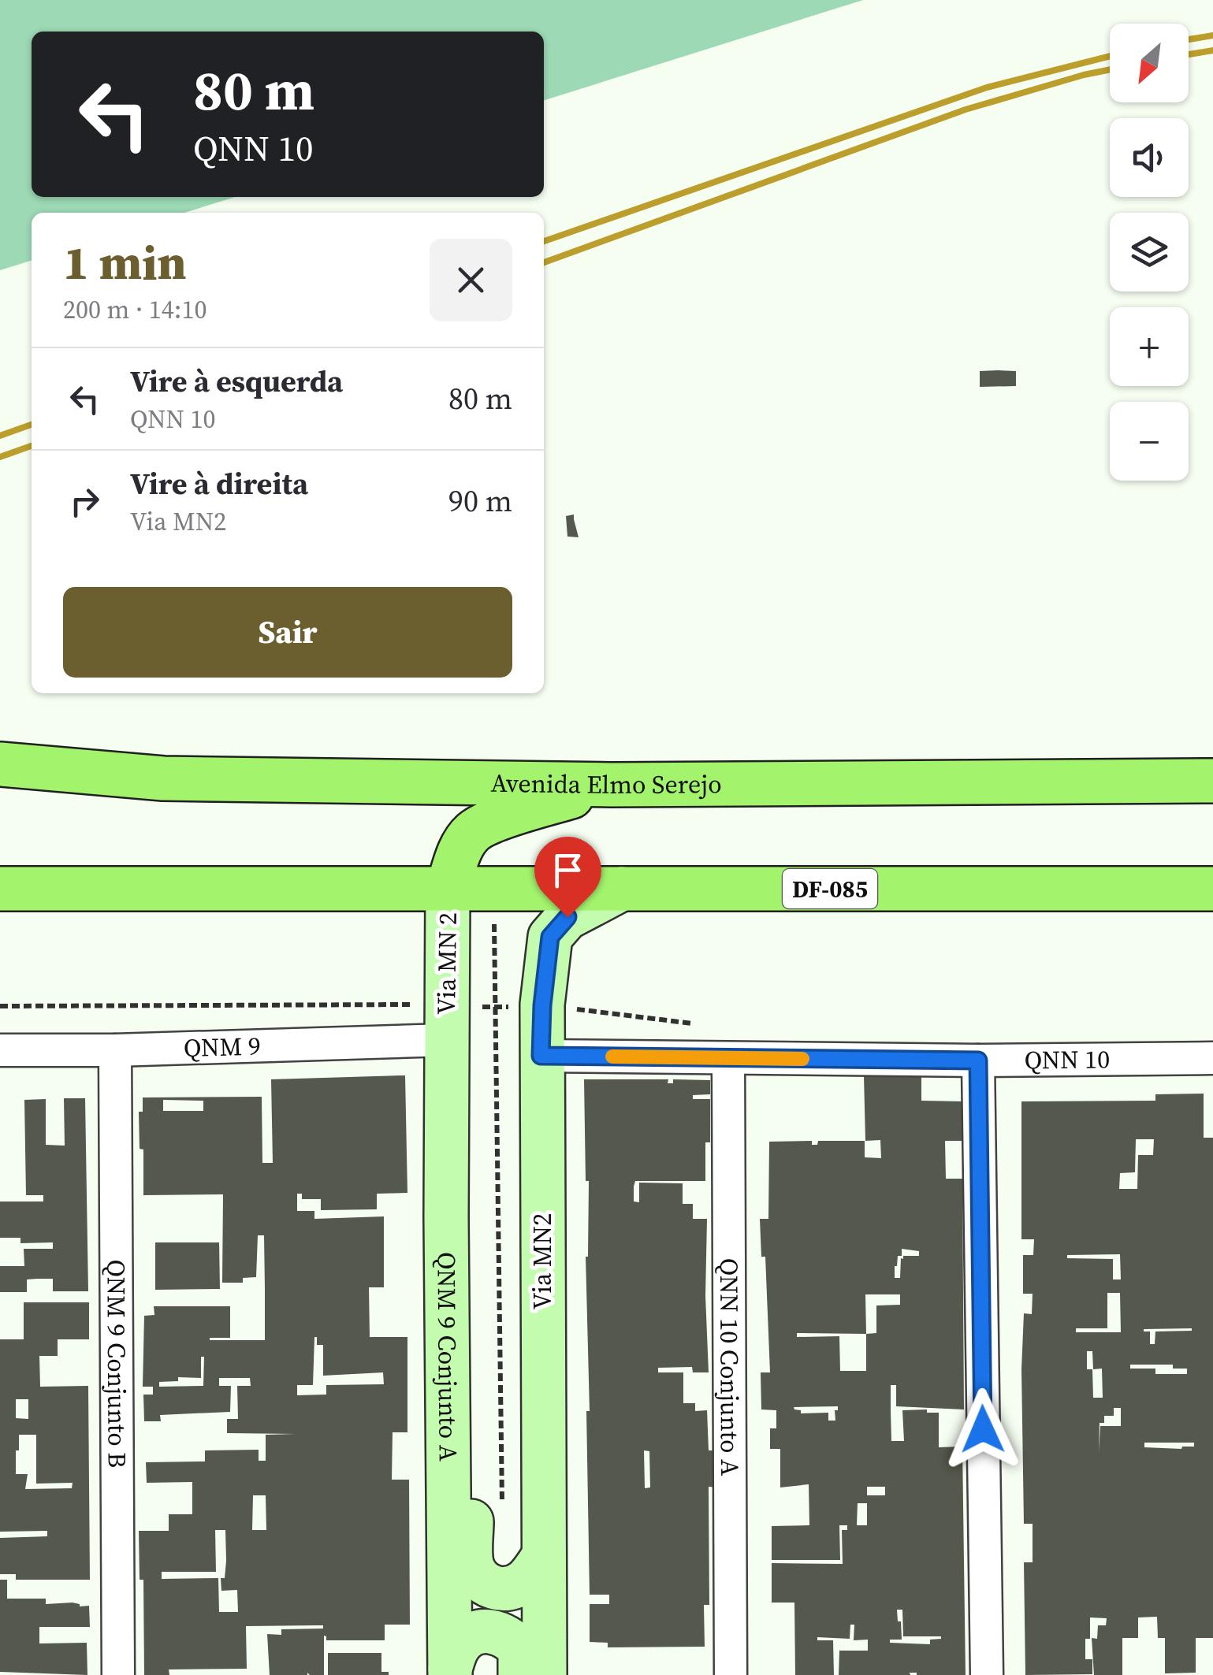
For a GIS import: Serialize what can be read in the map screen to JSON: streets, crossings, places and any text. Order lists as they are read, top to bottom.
{
  "streets": {
    "main road": [
      "Avenida Elmo Serejo",
      "DF-085",
      "Via MN 2",
      "Via MN2",
      "QNM 9 Conjunto A"
    ],
    "street": [
      "QNM 9",
      "QNN 10",
      "QNM 9 Conjunto B",
      "QNN 10 Conjunto A"
    ]
  },
  "crossings": [
    ["DF-085", "Via MN 2"],
    ["DF-085", "Via MN2"],
    ["Via MN 2", "QNM 9"],
    ["Via MN 2", "QNM 9 Conjunto A"],
    ["QNM 9", "QNM 9 Conjunto A"],
    ["QNM 9", "QNM 9 Conjunto B"],
    ["QNN 10", "Via MN2"],
    ["QNN 10", "QNN 10 Conjunto A"]
  ],
  "north": "bottom left",
  "page": {
    "map_buttons": ["+", "−"],
    "turn": ["80 m", "QNN 10"],
    "heading": ["1 min", "200 m · 14:10"],
    "list": [
      {
        "name": "Vire à esquerda",
        "note": "QNN 10",
        "value": "80 m"
      },
      {
        "name": "Vire à direita",
        "note": "Via MN2",
        "value": "90 m"
      }
    ],
    "buttons": "Sair"
  }
}
